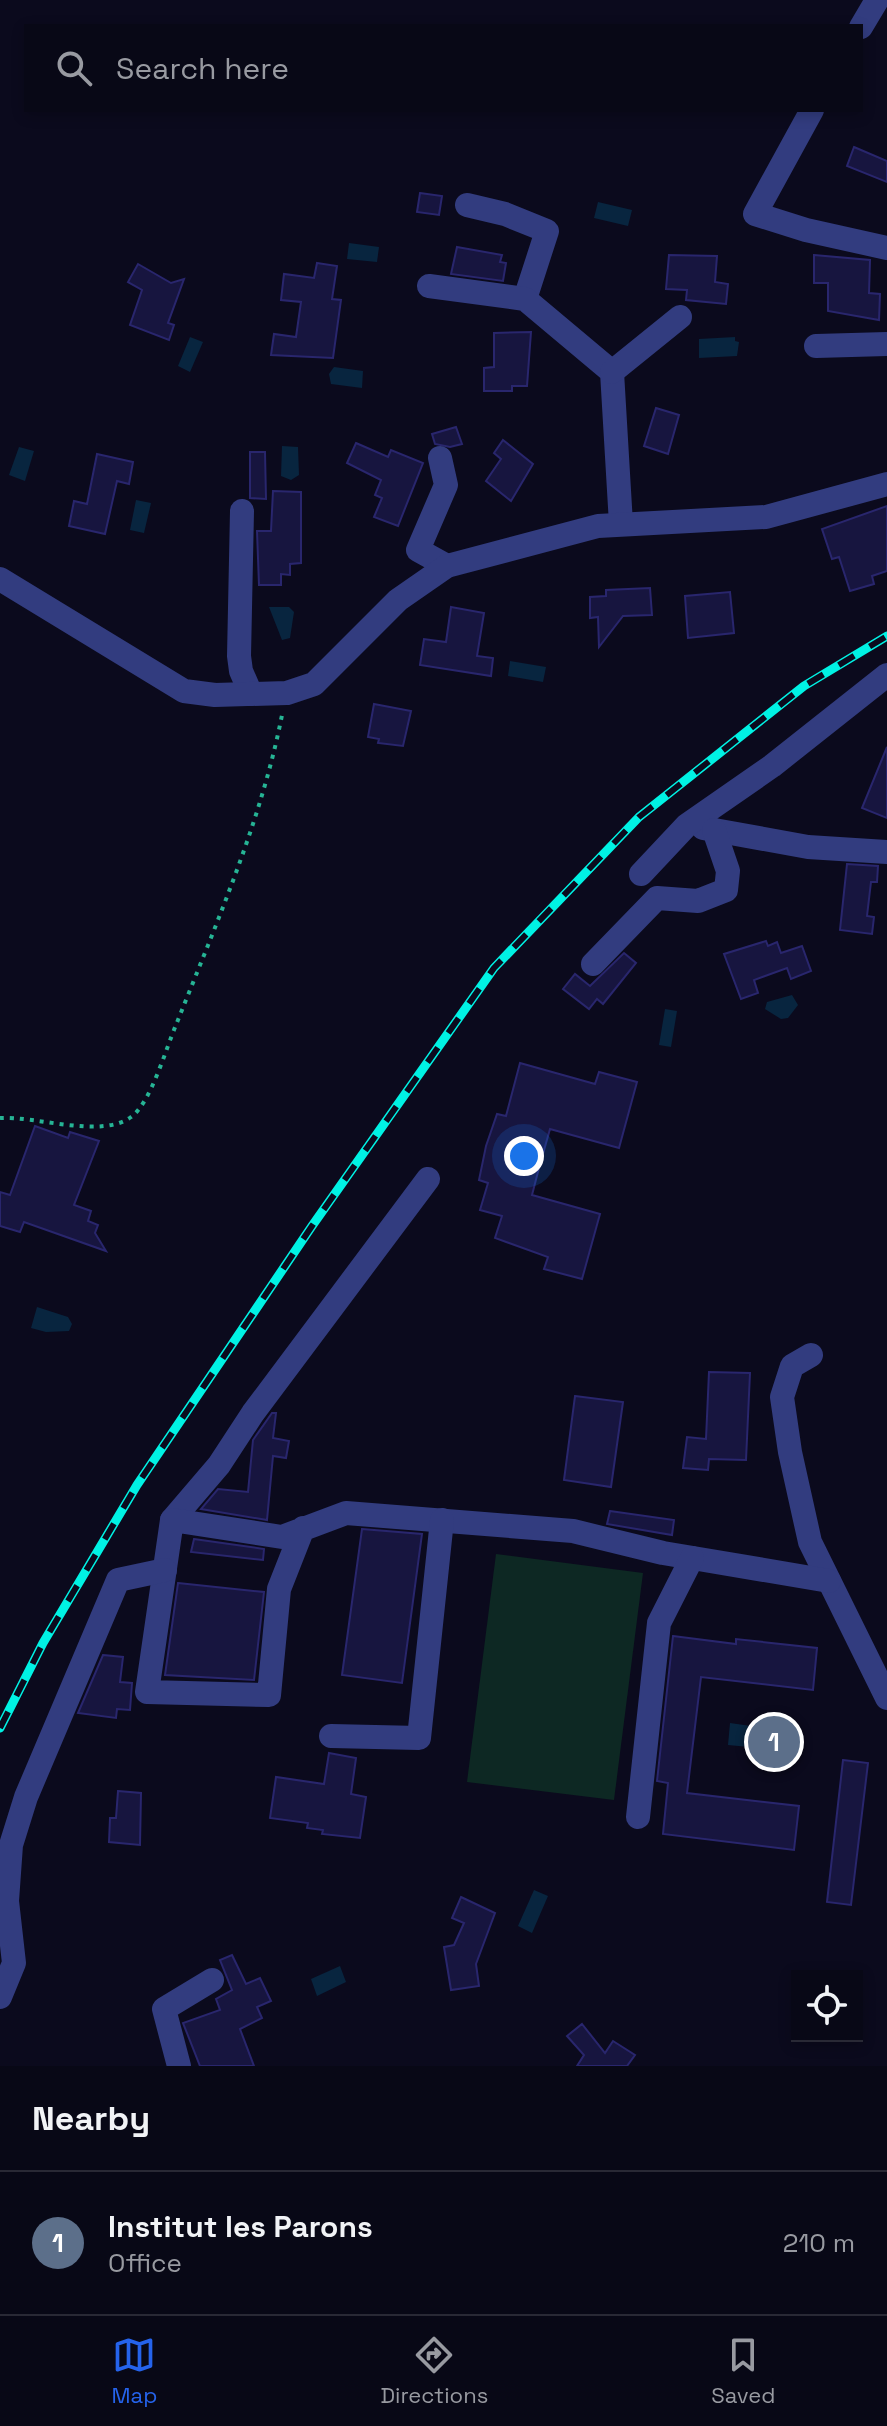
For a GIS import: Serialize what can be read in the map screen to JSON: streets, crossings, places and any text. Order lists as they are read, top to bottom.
{
  "page": {
    "search": "Search here",
    "pins": "1",
    "heading": "Nearby",
    "list": [
      {
        "mark": "1",
        "name": "Institut les Parons",
        "note": "Office",
        "value": "210 m"
      }
    ],
    "nav": ["Map", "Directions", "Saved"]
  }
}
